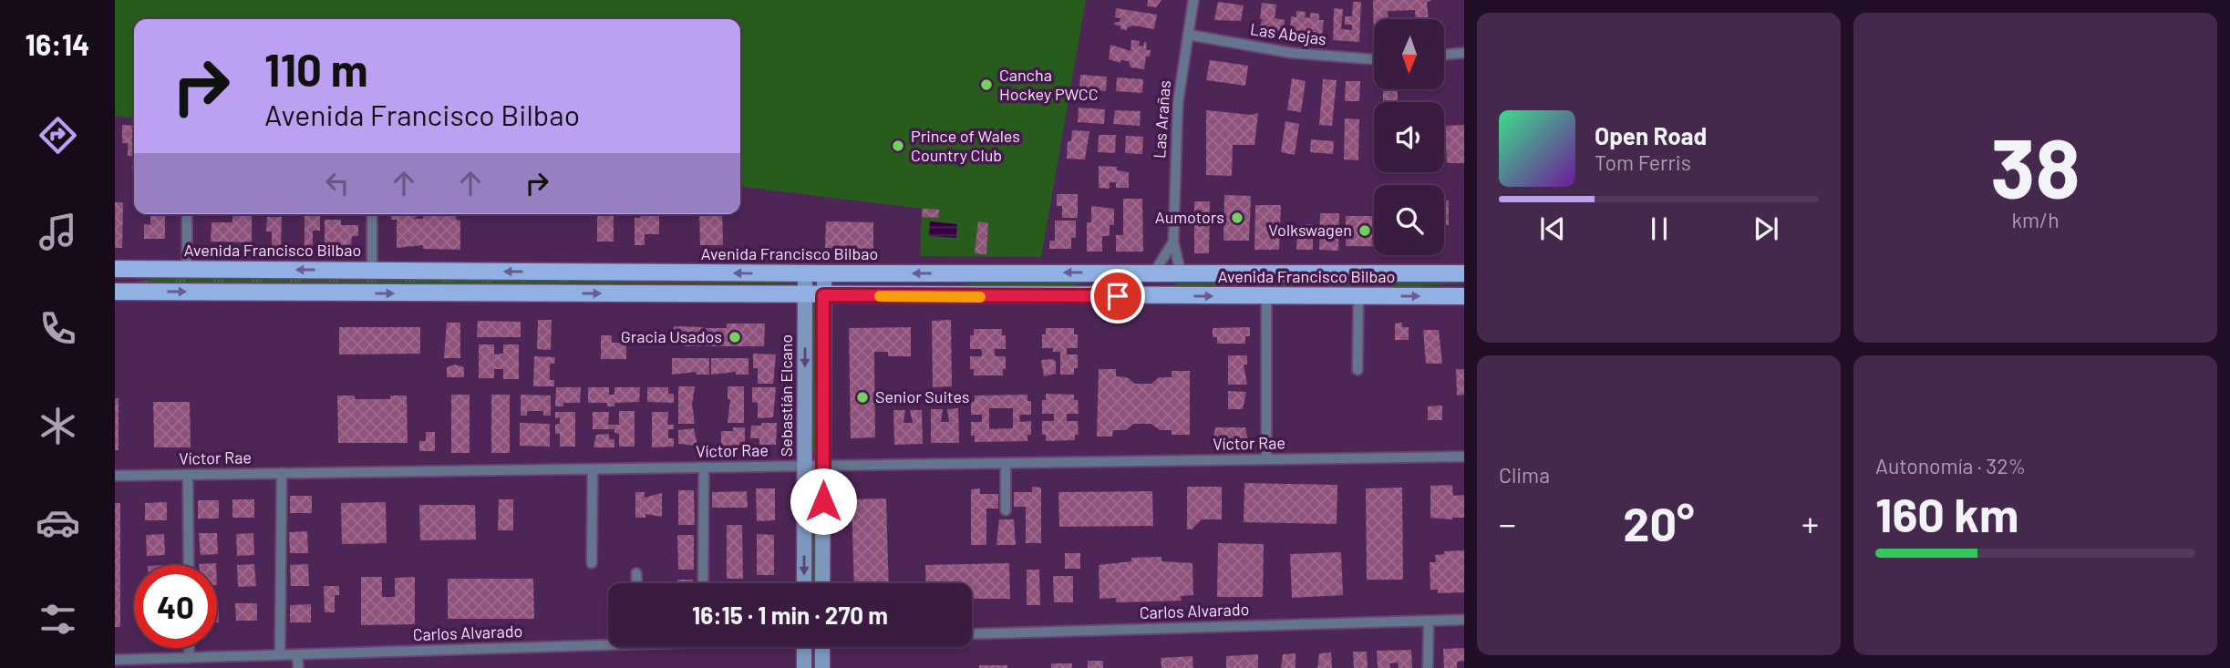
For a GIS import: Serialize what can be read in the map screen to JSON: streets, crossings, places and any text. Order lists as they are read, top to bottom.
{
  "streets": {
    "main road": ["Avenida Francisco Bilbao"],
    "street": [
      "Las Abejas",
      "Las Arañas",
      "Sebastián Elcano",
      "Víctor Rae",
      "Carlos Alvarado"
    ]
  },
  "crossings": [
    ["Las Abejas", "Las Arañas"],
    ["Las Arañas", "Avenida Francisco Bilbao"],
    ["Avenida Francisco Bilbao", "Sebastián Elcano"],
    ["Sebastián Elcano", "Víctor Rae"]
  ],
  "places": [
    "Cancha Hockey PWCC",
    "Prince of Wales Country Club",
    "Aumotors",
    "Volkswagen",
    "Gracia Usados",
    "Senior Suites"
  ],
  "north": "bottom",
  "page": {
    "tabs": "16:14",
    "tile": [
      ["38", "km/h"],
      "Clima",
      ["Autonomía · 32%", "160 km"]
    ],
    "turn": ["110 m", "Avenida Francisco Bilbao"],
    "song": ["Open Road", "Tom Ferris"],
    "heat": ["−", "20°", "+"],
    "limit": "40",
    "trip": "16:15 · 1 min · 270 m"
  }
}
